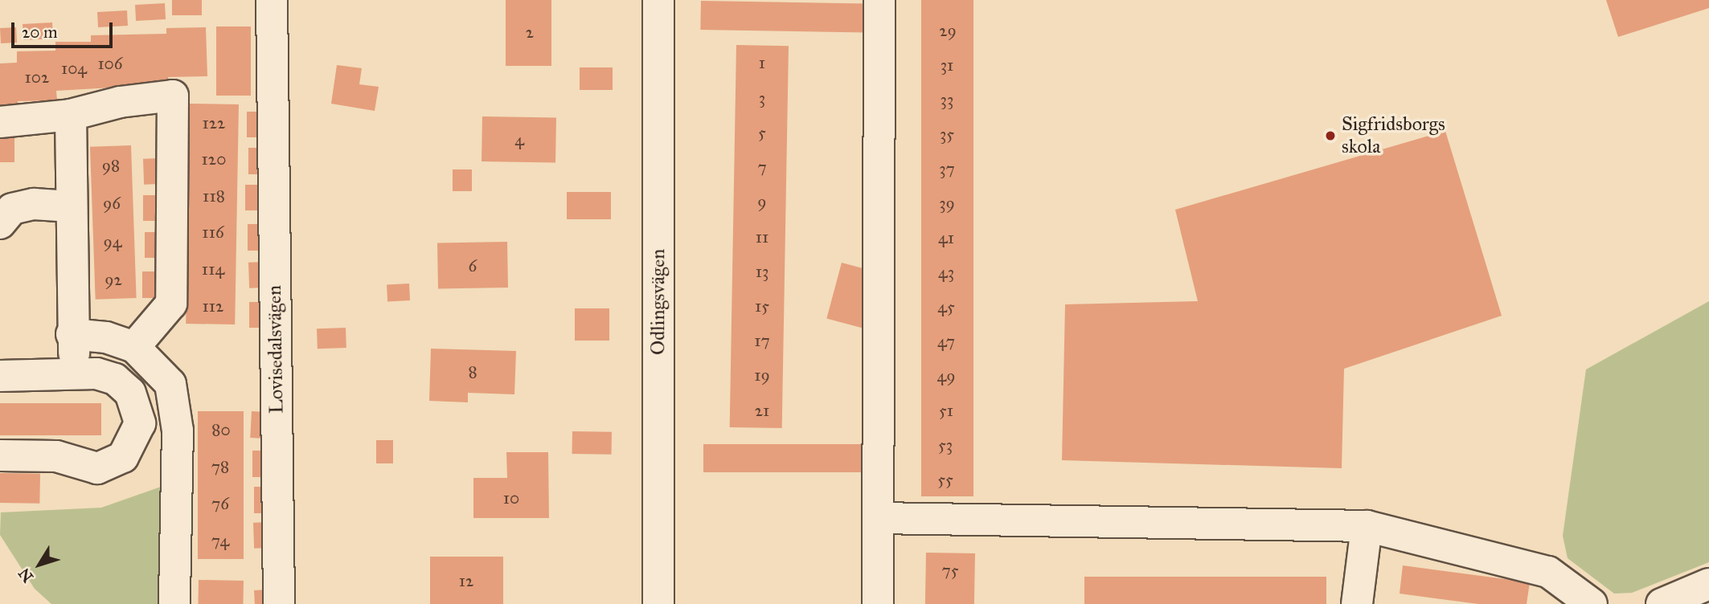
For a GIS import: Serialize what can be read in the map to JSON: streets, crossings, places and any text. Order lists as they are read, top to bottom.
{
  "streets": {
    "street": ["Odlingsvägen", "Lovisedalsvägen"]
  },
  "places": ["Sigfridsborgs skola"],
  "house_numbers": [
    "29",
    "2",
    "1",
    "106",
    "31",
    "104",
    "102",
    "3",
    "33",
    "122",
    "5",
    "35",
    "4",
    "120",
    "98",
    "7",
    "37",
    "118",
    "9",
    "96",
    "39",
    "116",
    "11",
    "41",
    "94",
    "6",
    "114",
    "13",
    "43",
    "92",
    "112",
    "15",
    "45",
    "17",
    "47",
    "8",
    "19",
    "49",
    "21",
    "51",
    "80",
    "53",
    "78",
    "55",
    "10",
    "76",
    "74",
    "75",
    "12"
  ],
  "scale_bar": "20 m",
  "north": "bottom left"
}
